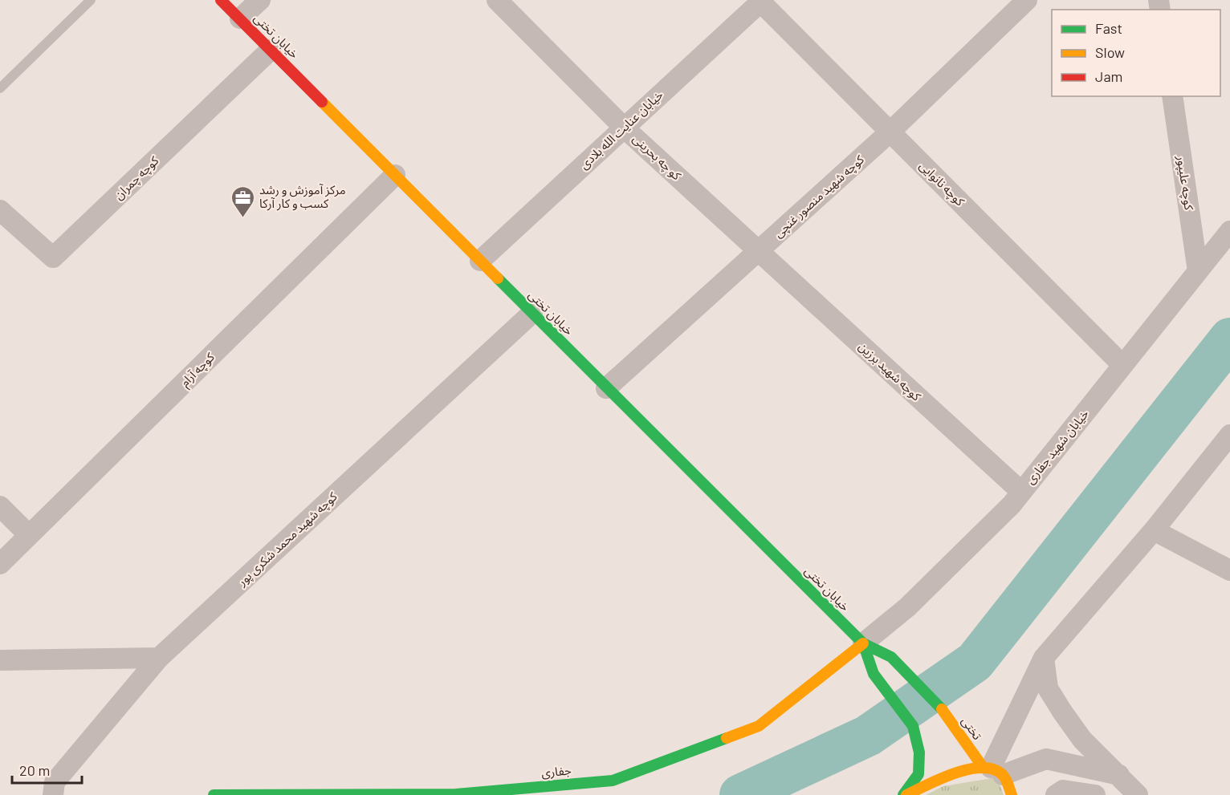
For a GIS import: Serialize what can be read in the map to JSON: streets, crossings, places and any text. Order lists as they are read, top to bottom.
{
  "streets": {
    "main road": ["خیابان تختی", "تختی", "جفاری"],
    "street": [
      "خیابان عنایت الله بلادی",
      "کو چه بحرینی",
      "کوچه چمران",
      "کوچه علیپور",
      "کوچه نانوایی",
      "کوچه شهید منصور غنچی",
      "کوچه آرام",
      "کوچه شهید برزین",
      "خیابان شهید جفاری",
      "کوچه شهید محمد شکری پور"
    ]
  },
  "crossings": [
    ["خیابان تختی", "خیابان عنایت الله بلادی"],
    ["خیابان تختی", "کوچه چمران"],
    ["خیابان تختی", "کوچه شهید منصور غنچی"],
    ["خیابان تختی", "کوچه آرام"],
    ["خیابان تختی", "خیابان شهید جفاری"],
    ["خیابان تختی", "کوچه شهید محمد شکری پور"],
    ["خیابان تختی", "تختی"],
    ["خیابان تختی", "جفاری"],
    ["خیابان عنایت الله بلادی", "کو چه بحرینی"],
    ["خیابان عنایت الله بلادی", "کوچه نانوایی"],
    ["کو چه بحرینی", "کوچه شهید منصور غنچی"],
    ["کو چه بحرینی", "کوچه شهید برزین"],
    ["کوچه علیپور", "خیابان شهید جفاری"],
    ["کوچه نانوایی", "کوچه شهید منصور غنچی"],
    ["کوچه نانوایی", "خیابان شهید جفاری"],
    ["کوچه شهید منصور غنچی", "کوچه شهید برزین"],
    ["کوچه شهید برزین", "خیابان شهید جفاری"],
    ["خیابان شهید جفاری", "جفاری"]
  ],
  "places": {
    "office": ["مرکز آموزش و رشد کسب و کار آرکا"]
  },
  "legend": ["Fast", "Slow", "Jam"],
  "scale_bar": "20 m"
}
